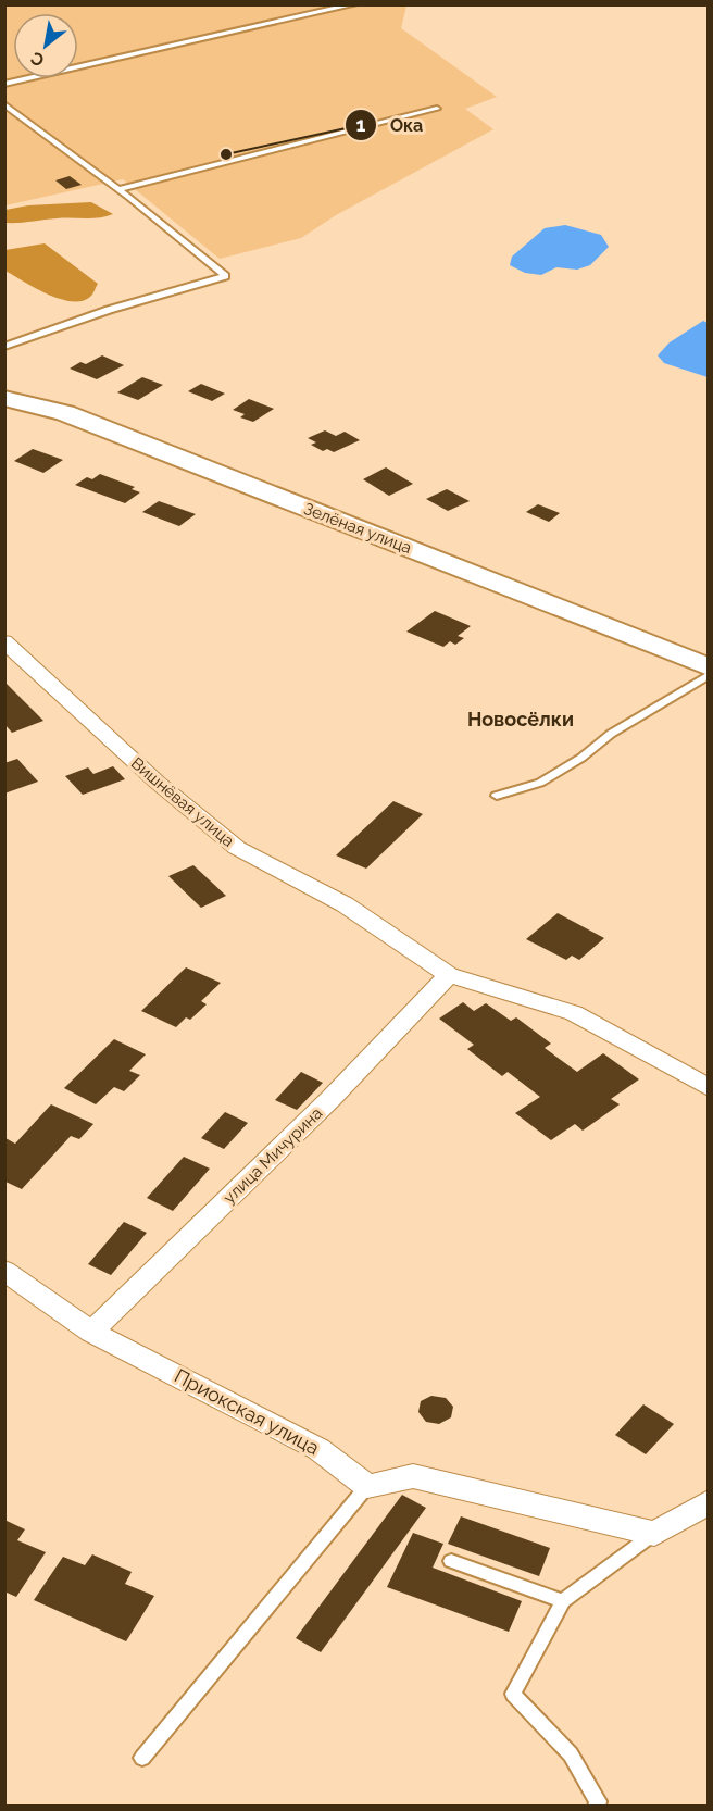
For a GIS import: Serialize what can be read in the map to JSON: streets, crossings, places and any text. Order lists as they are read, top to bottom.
{
  "streets": {
    "street": [
      "Зелёная улица",
      "Вишнёвая улица",
      "улица Мичурина",
      "Приокская улица"
    ]
  },
  "crossings": [
    ["Вишнёвая улица", "улица Мичурина"],
    ["улица Мичурина", "Приокская улица"]
  ],
  "districts": ["Новосёлки"],
  "places": ["Ока"],
  "north": "bottom left"
}
